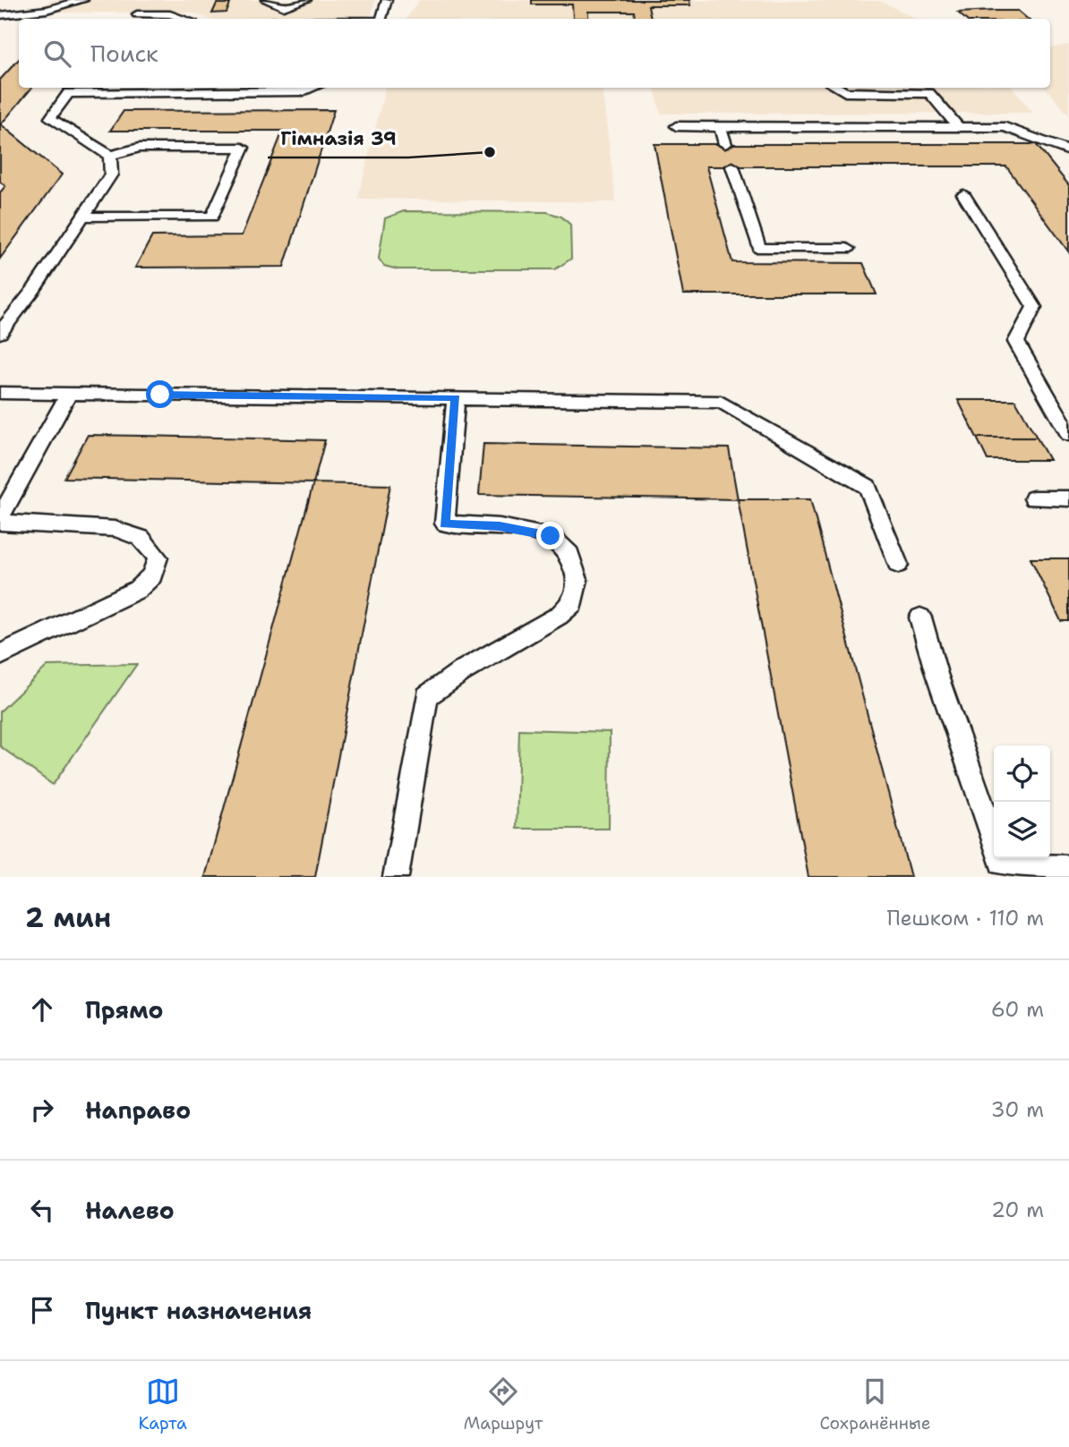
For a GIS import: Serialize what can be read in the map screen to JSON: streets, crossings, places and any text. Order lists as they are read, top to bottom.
{
  "places": ["Гімназія 39"],
  "page": {
    "search": "Поиск",
    "heading": ["2 мин", "Пешком · 110 m"],
    "list": [
      ["Прямо", "60 m"],
      ["Направо", "30 m"],
      ["Налево", "20 m"],
      "Пункт назначения"
    ],
    "nav": ["Карта", "Маршрут", "Сохранённые"]
  }
}
